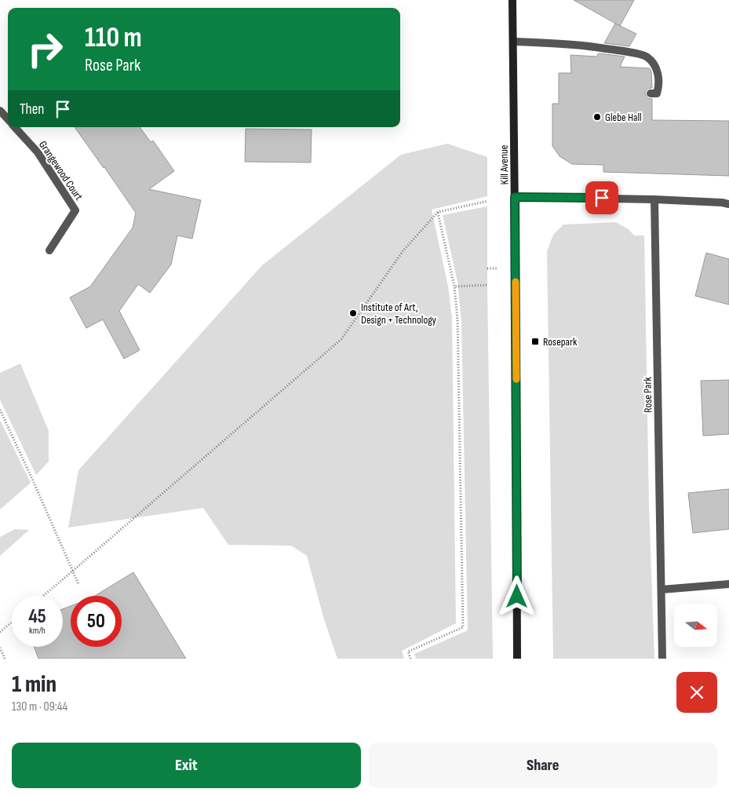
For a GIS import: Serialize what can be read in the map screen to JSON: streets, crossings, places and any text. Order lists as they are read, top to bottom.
{
  "streets": {
    "main road": ["Kill Avenue"],
    "street": ["Grangewood Court", "Rose Park"]
  },
  "places": {
    "other": ["Glebe Hall", "Institute of Art, Design + Technology"],
    "transit": ["Rosepark"]
  },
  "north": "right",
  "page": {
    "turn": ["110 m", "Rose Park"],
    "then": "Then",
    "speed": "45 km/h",
    "limit": "50",
    "heading": ["1 min", "130 m · 09:44"],
    "buttons": ["Exit", "Share"]
  }
}
